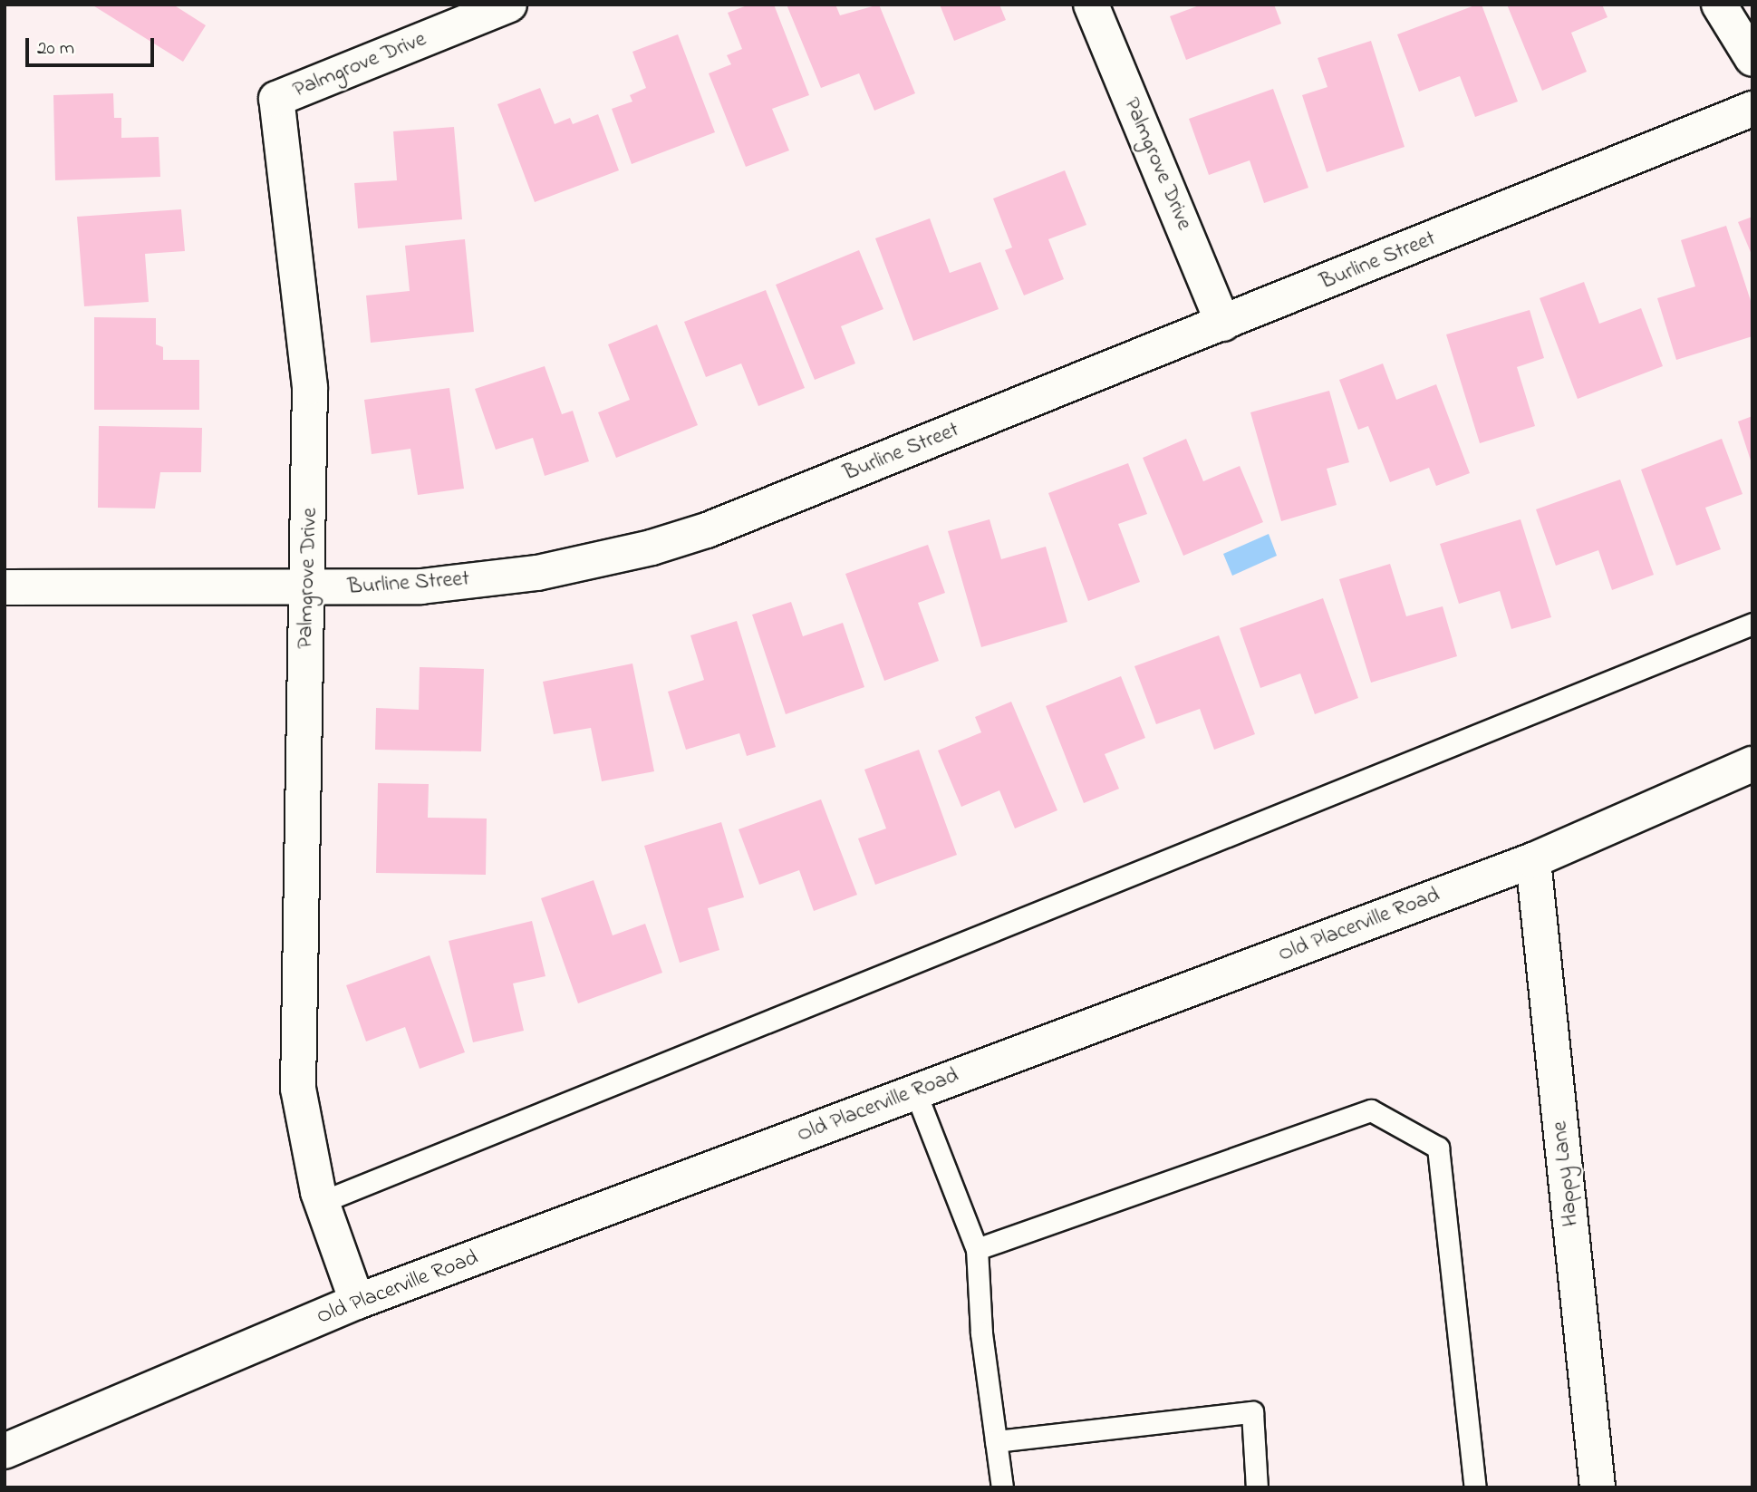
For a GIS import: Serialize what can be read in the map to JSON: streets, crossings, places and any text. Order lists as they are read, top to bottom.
{
  "streets": {
    "street": [
      "Palmgrove Drive",
      "Burline Street",
      "Old Placerville Road",
      "Happy Lane"
    ]
  },
  "crossings": [
    ["Palmgrove Drive", "Burline Street"],
    ["Palmgrove Drive", "Old Placerville Road"],
    ["Old Placerville Road", "Happy Lane"]
  ],
  "scale_bar": "20 m"
}
